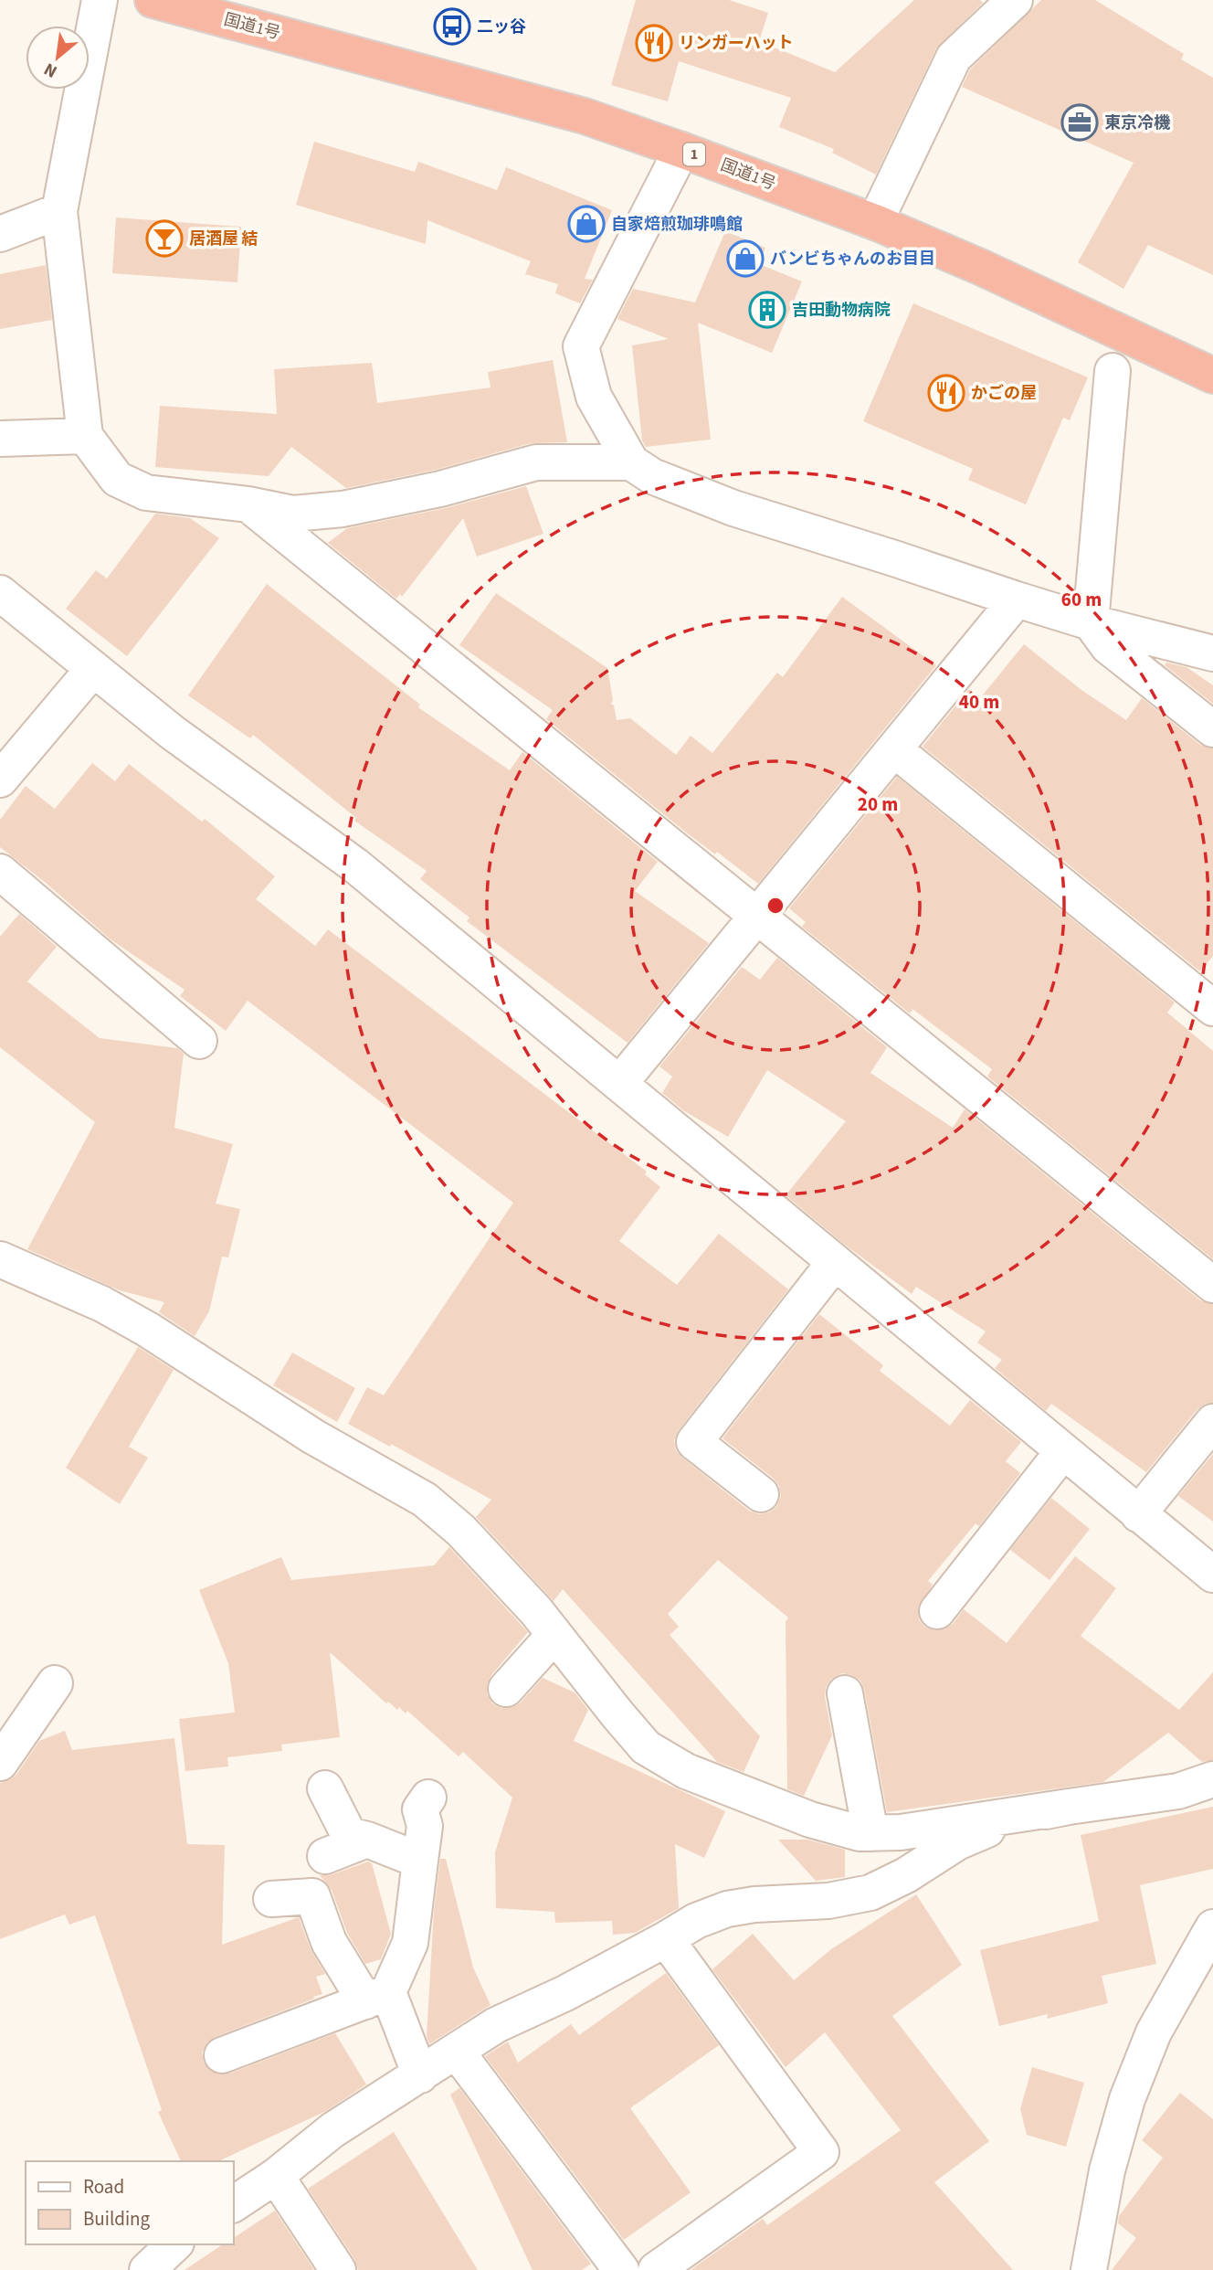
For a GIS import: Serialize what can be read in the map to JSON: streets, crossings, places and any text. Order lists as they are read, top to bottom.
{
  "streets": {
    "highway": ["国道1号", "1"]
  },
  "places": {
    "bus stop": ["二ッ谷"],
    "restaurant": ["リンガーハット", "かごの屋"],
    "office": ["東京冷機"],
    "shop": ["自家焙煎珈琲鳴館", "バンビちゃんのお目目"],
    "bar": ["居酒屋 結"],
    "building": ["吉田動物病院"]
  },
  "legend": ["Road", "Building"],
  "north": "bottom left",
  "rings": ["60 m", "40 m", "20 m"]
}
